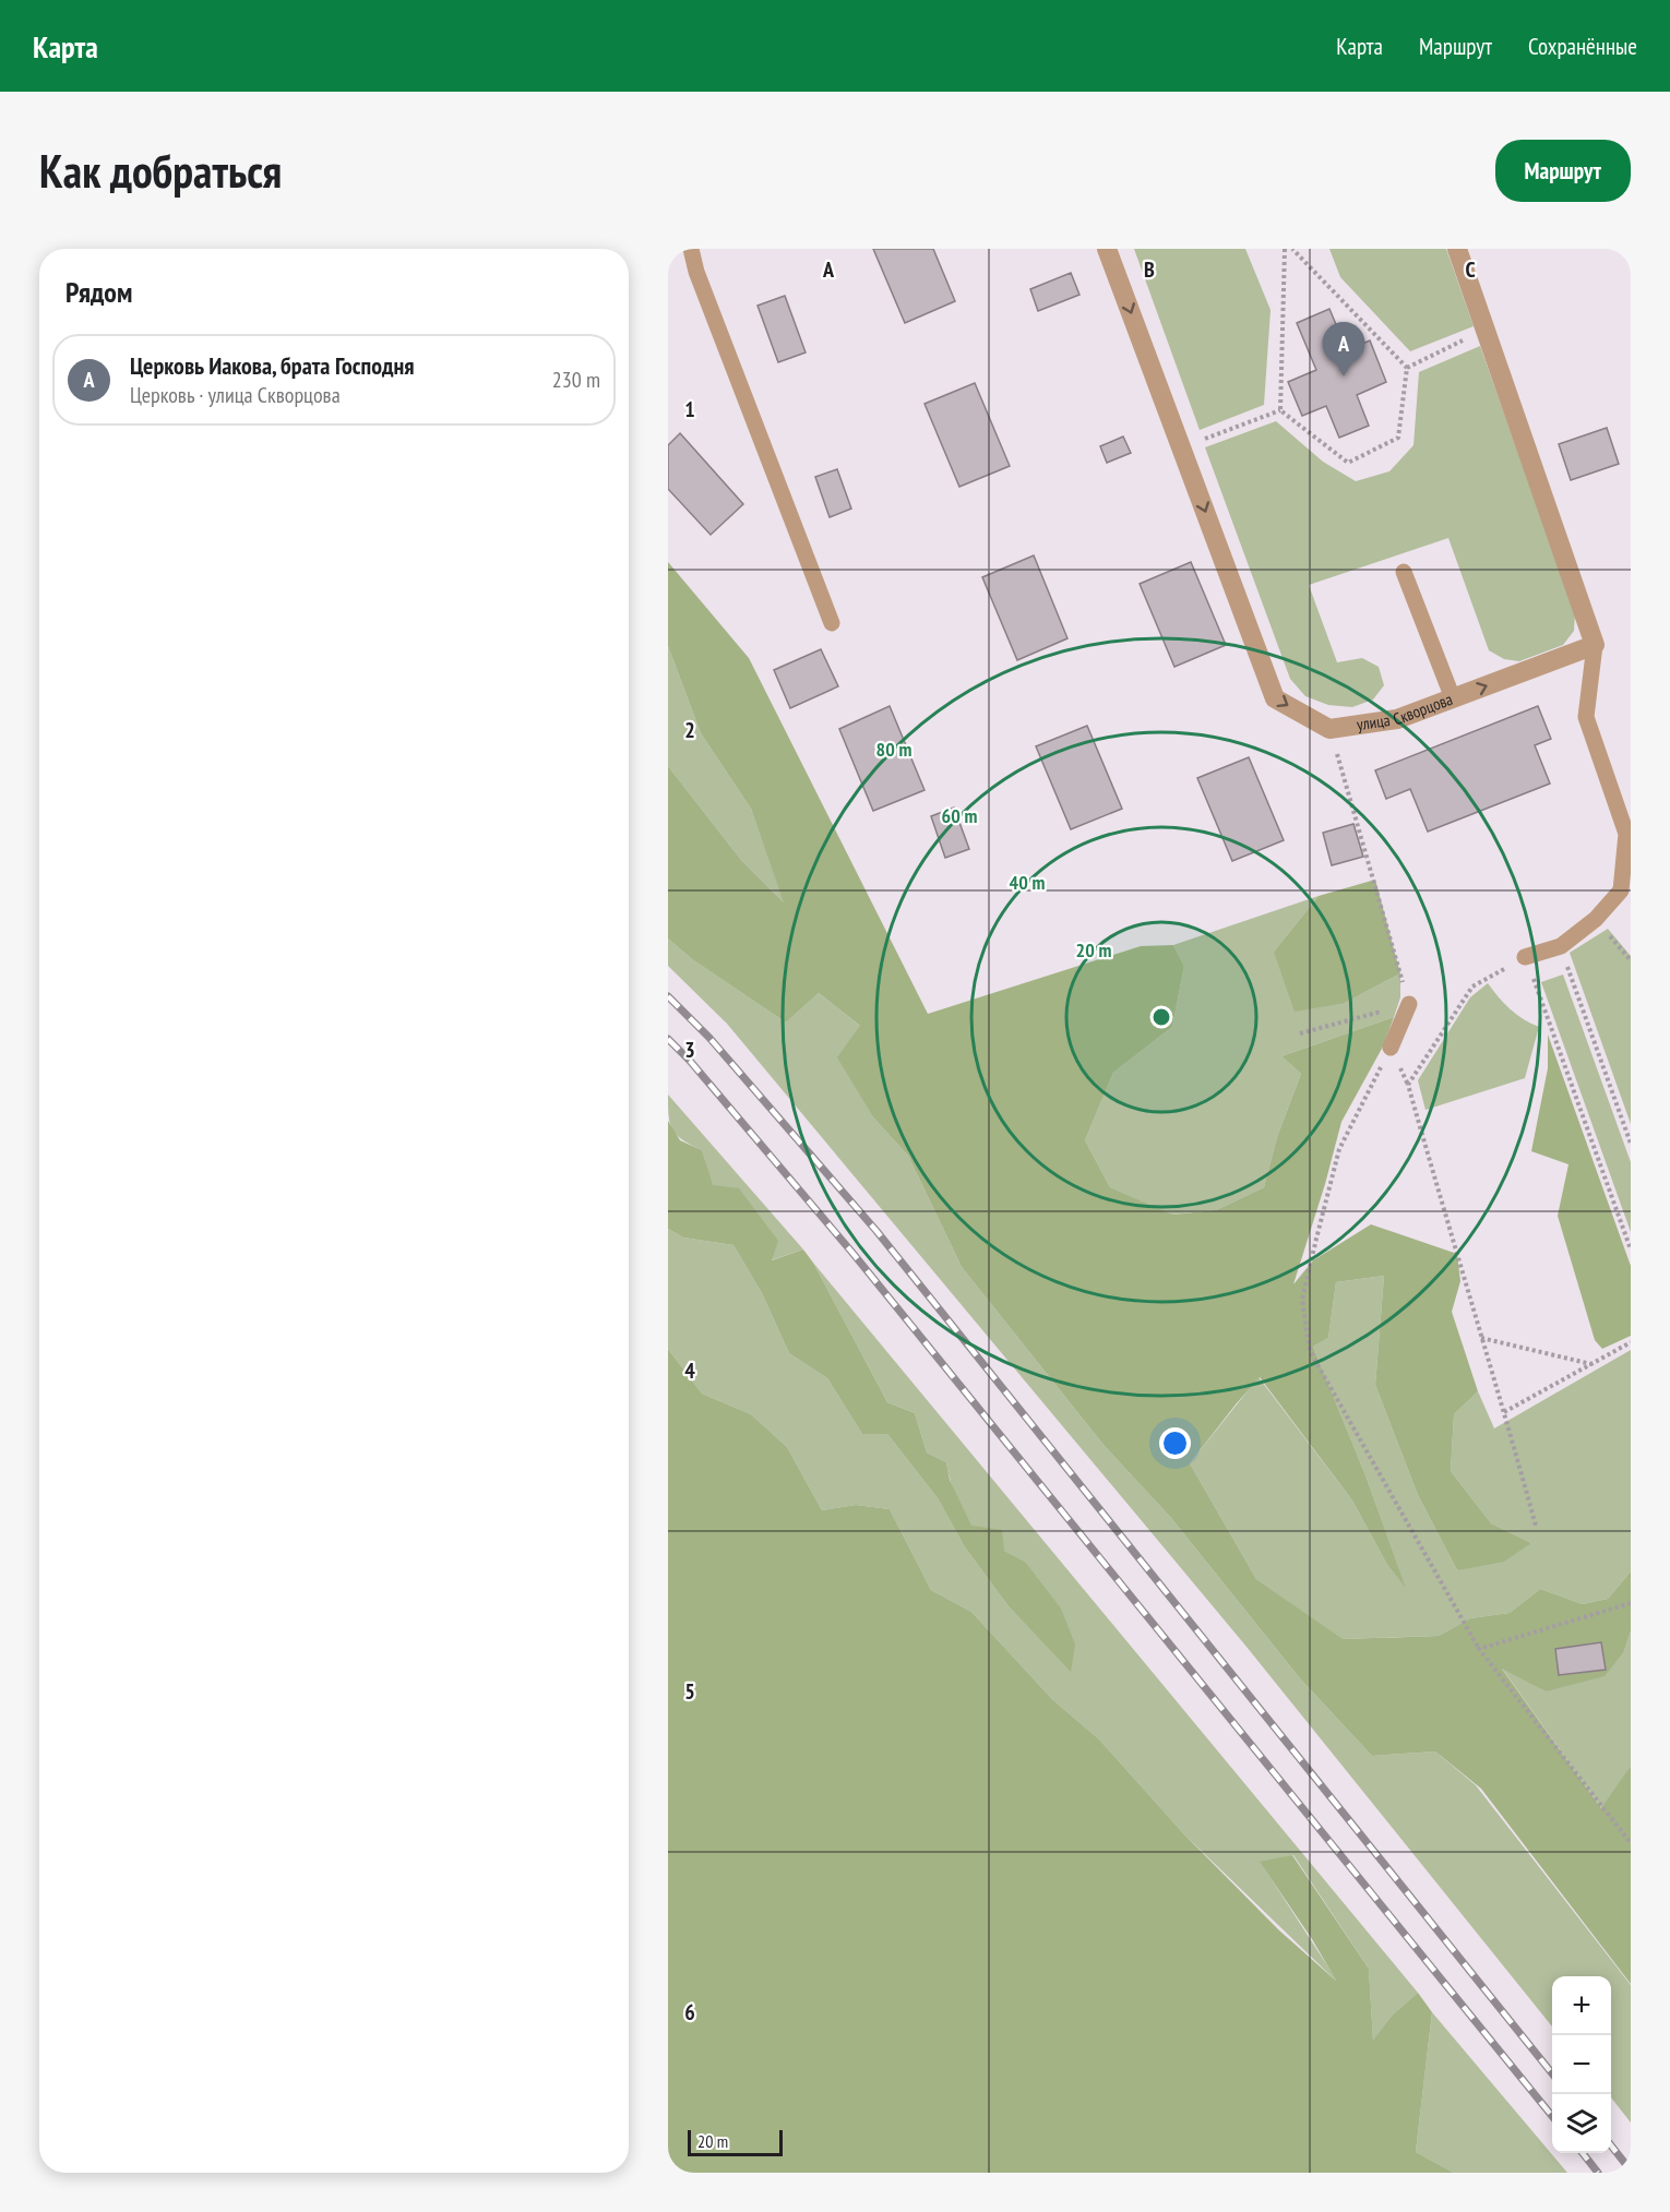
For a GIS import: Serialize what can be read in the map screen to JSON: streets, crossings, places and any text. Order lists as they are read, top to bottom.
{
  "streets": {
    "street": ["улица Скворцова"]
  },
  "one_way": ["улица Скворцова"],
  "scale_bar": "20 m",
  "page": {
    "header": "Карта",
    "nav": ["Карта", "Маршрут", "Сохранённые"],
    "buttons": "Маршрут",
    "title": "Как добраться",
    "heading": "Рядом",
    "pins": "A",
    "list": [
      {
        "mark": "A",
        "name": "Церковь Иакова, брата Господня",
        "note": "Церковь · улица Скворцова",
        "value": "230 m"
      }
    ],
    "map_buttons": ["+", "−"],
    "scale": "20 m"
  },
  "grid": {
    "columns": ["A", "B", "C"],
    "rows": [
      "1",
      "2",
      "3",
      "4",
      "5",
      "6"
    ]
  },
  "rings": [
    "80 m",
    "60 m",
    "40 m",
    "20 m"
  ]
}
